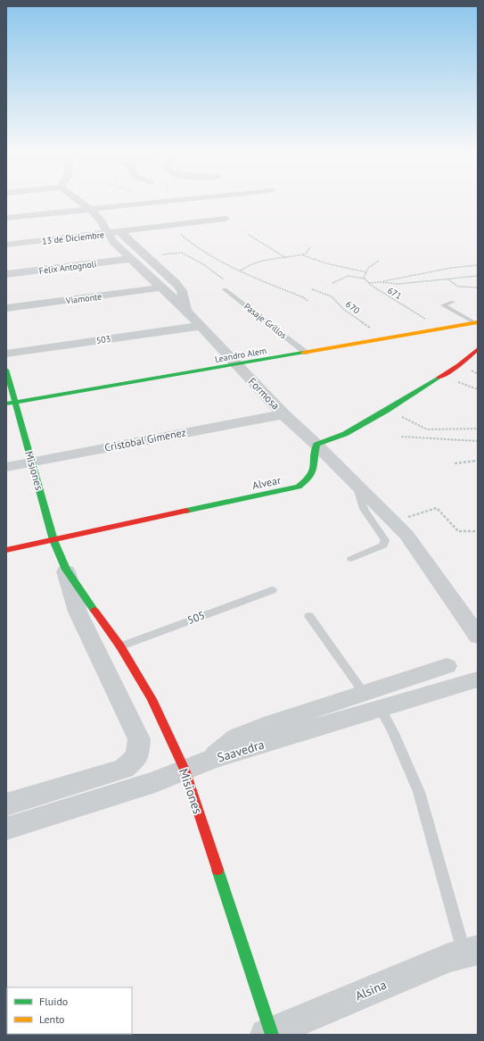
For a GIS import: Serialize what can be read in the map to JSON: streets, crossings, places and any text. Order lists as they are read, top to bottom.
{
  "streets": {
    "street": [
      "13 de Diciembre",
      "Felix Antognoli",
      "Viamonte",
      "503",
      "Leandro Alem",
      "Formosa",
      "Cristobal Gimenez",
      "Misiones",
      "Alvear",
      "Saavedra",
      "Alsina"
    ],
    "lane": ["Pasaje Grillos", "505"],
    "path": ["671", "670"]
  },
  "crossings": [
    ["13 de Diciembre", "Formosa"],
    ["Felix Antognoli", "Formosa"],
    ["671", "Leandro Alem"],
    ["Viamonte", "Formosa"],
    ["670", "Leandro Alem"],
    ["Pasaje Grillos", "Leandro Alem"],
    ["503", "Formosa"],
    ["Leandro Alem", "Formosa"],
    ["Leandro Alem", "Misiones"],
    ["Formosa", "Cristobal Gimenez"],
    ["Formosa", "Alvear"],
    ["Cristobal Gimenez", "Misiones"],
    ["Misiones", "Alvear"],
    ["Misiones", "505"],
    ["Misiones", "Saavedra"],
    ["Misiones", "Alsina"]
  ],
  "legend": ["Fluido", "Lento"]
}
